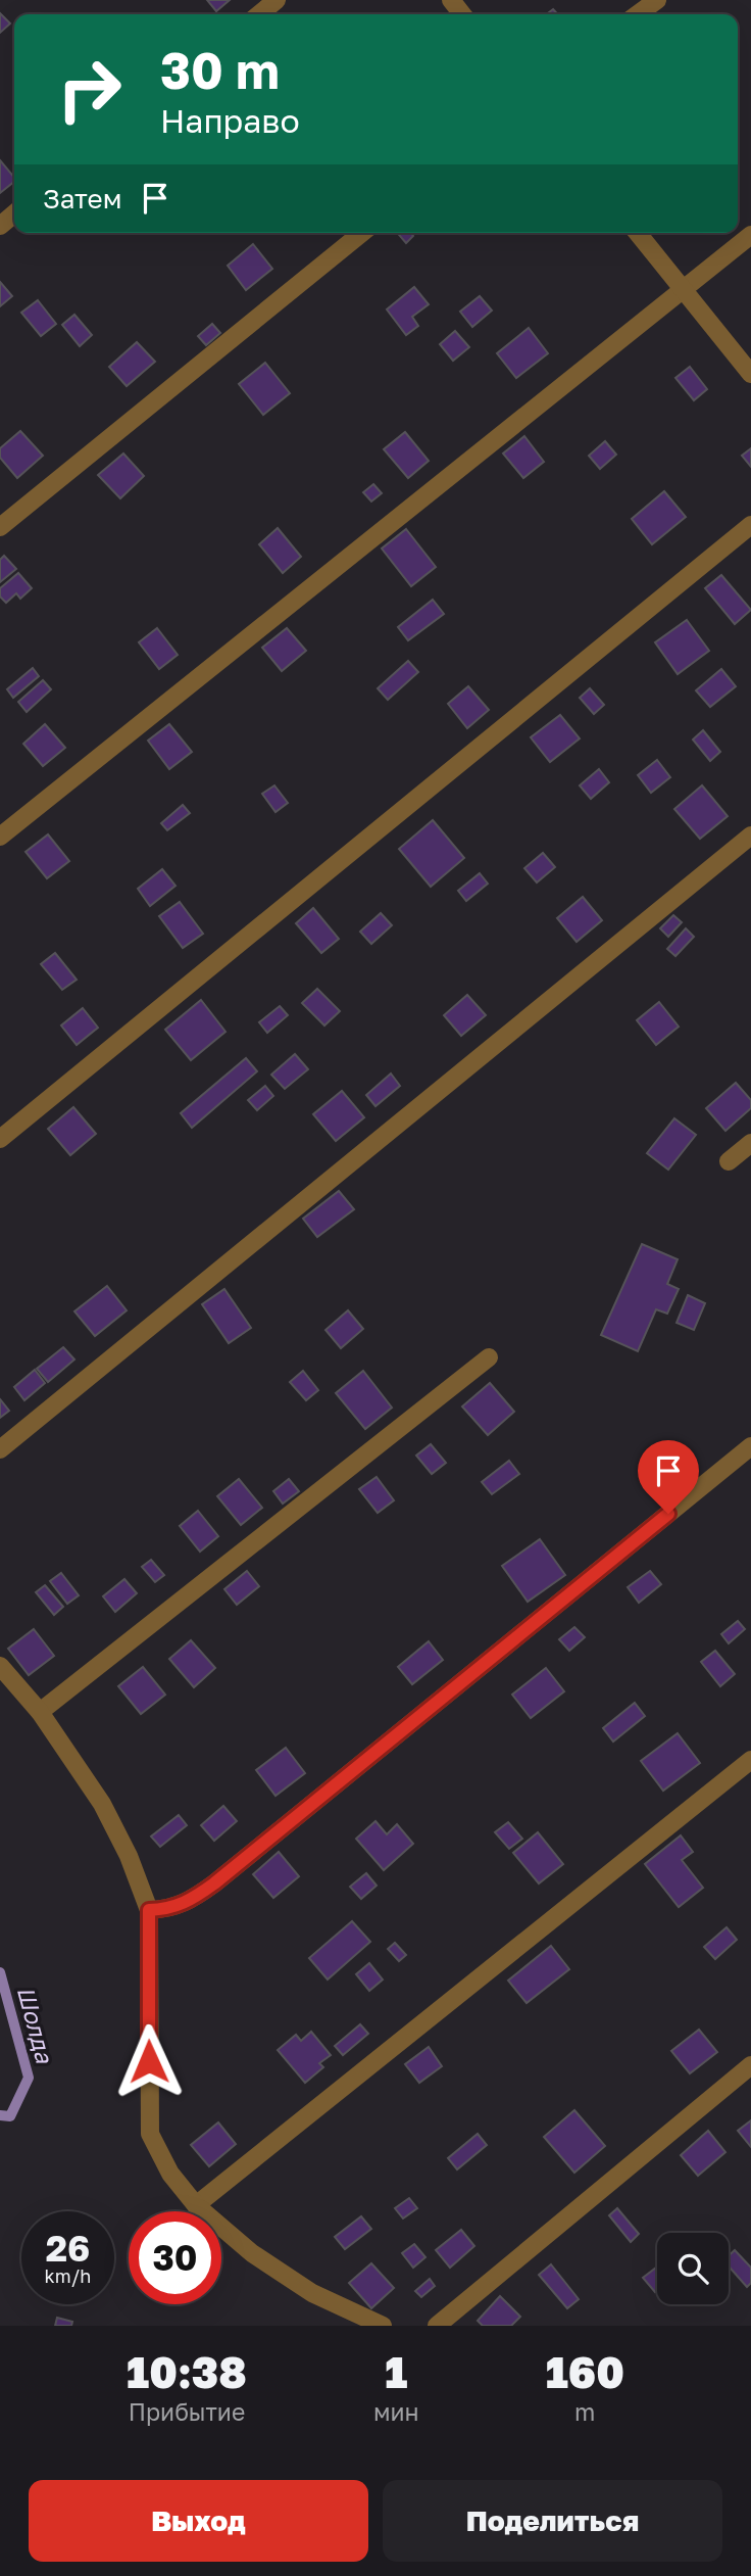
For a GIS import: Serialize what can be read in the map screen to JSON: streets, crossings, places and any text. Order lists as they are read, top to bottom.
{
  "water": ["Шолда"],
  "page": {
    "turn": ["30 m", "Направо"],
    "then": "Затем",
    "speed": "26 km/h",
    "limit": "30",
    "eta": [
      "10:38",
      "Прибытие",
      "1",
      "мин",
      "160",
      "m"
    ],
    "buttons": ["Выход", "Поделиться"]
  }
}
